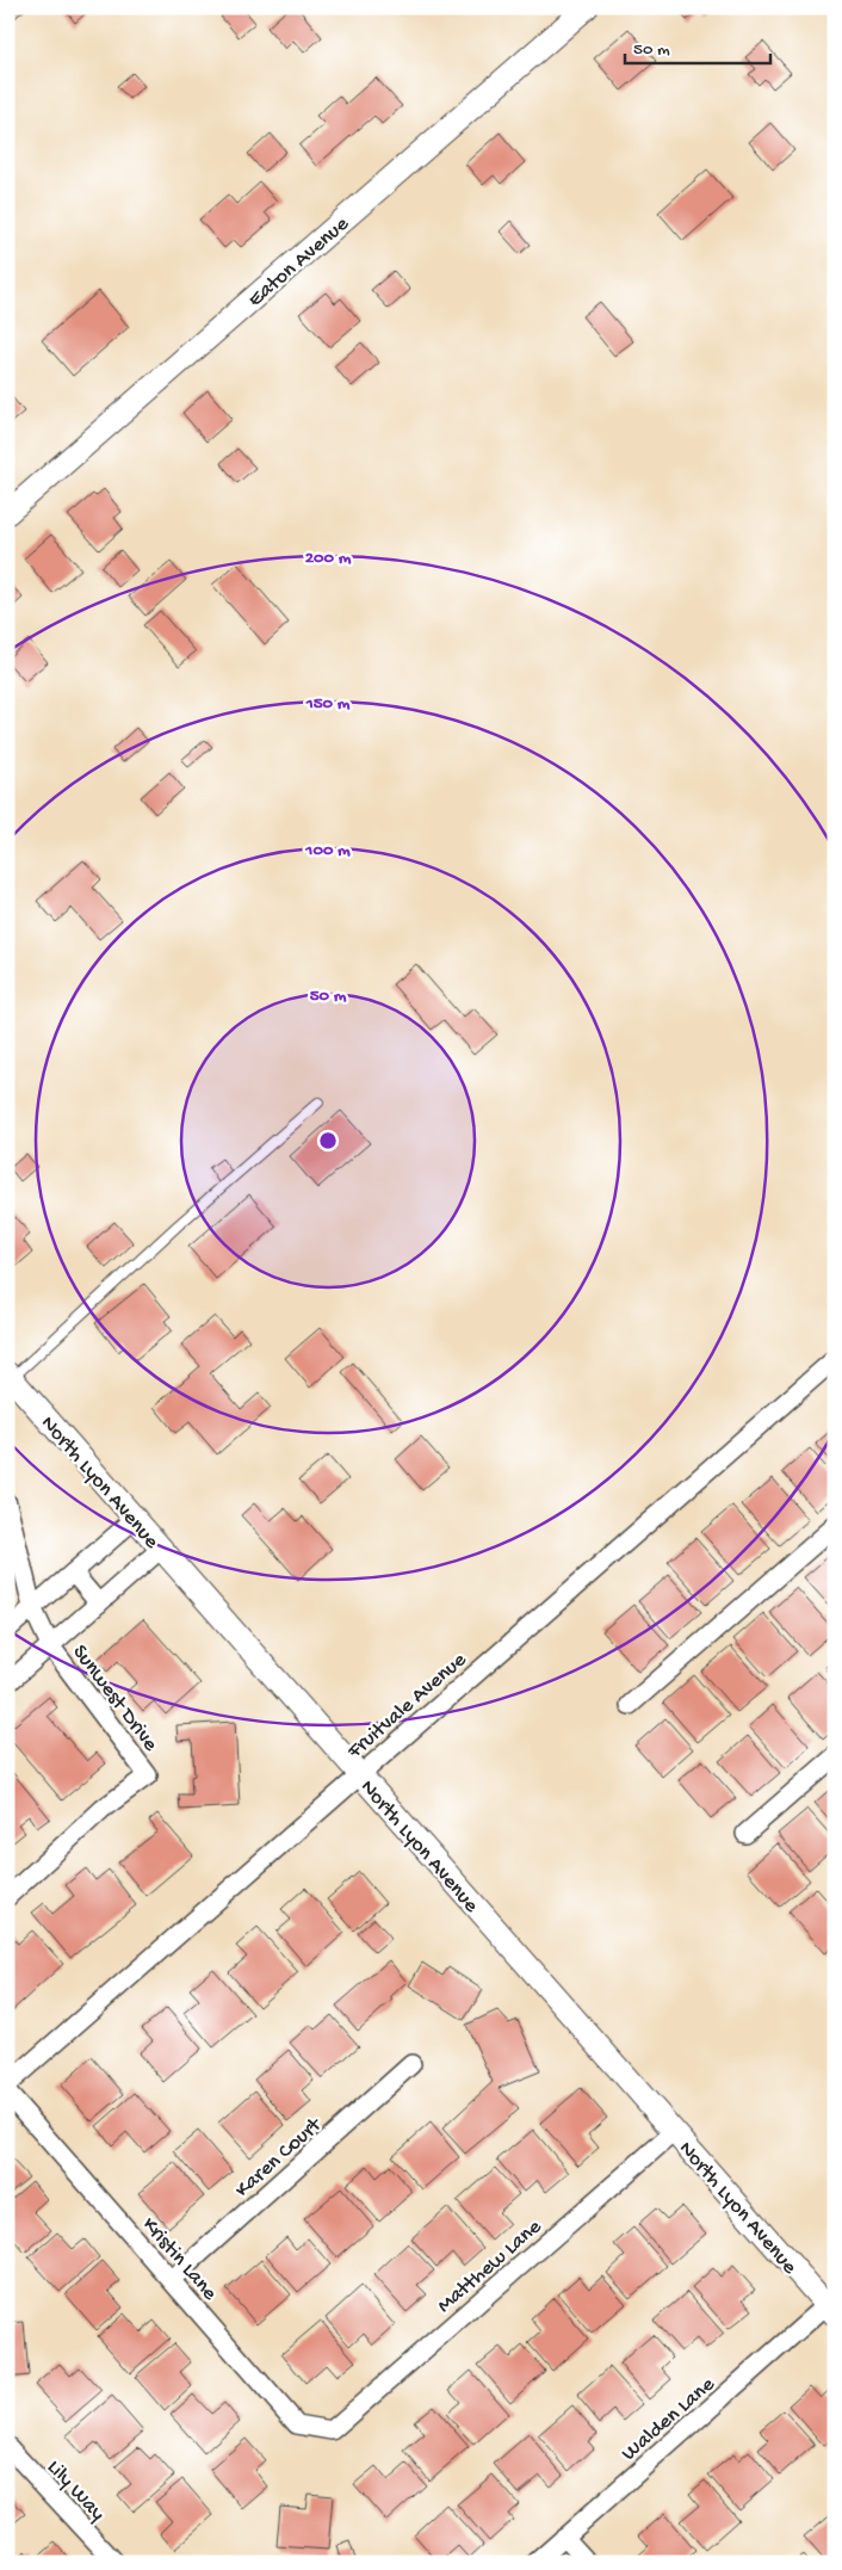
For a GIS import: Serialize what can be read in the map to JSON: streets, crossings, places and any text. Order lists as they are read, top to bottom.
{
  "streets": {
    "street": [
      "Eaton Avenue",
      "North Lyon Avenue",
      "Sunwest Drive",
      "Fruitvale Avenue",
      "Karen Court",
      "Kristin Lane",
      "Matthew Lane",
      "Walden Lane",
      "Lily Way"
    ]
  },
  "crossings": [
    ["North Lyon Avenue", "Sunwest Drive"],
    ["North Lyon Avenue", "Fruitvale Avenue"],
    ["North Lyon Avenue", "Matthew Lane"],
    ["North Lyon Avenue", "Walden Lane"],
    ["Karen Court", "Kristin Lane"],
    ["Kristin Lane", "Matthew Lane"]
  ],
  "scale_bar": "50 m",
  "rings": [
    "200 m",
    "150 m",
    "100 m",
    "50 m"
  ]
}
